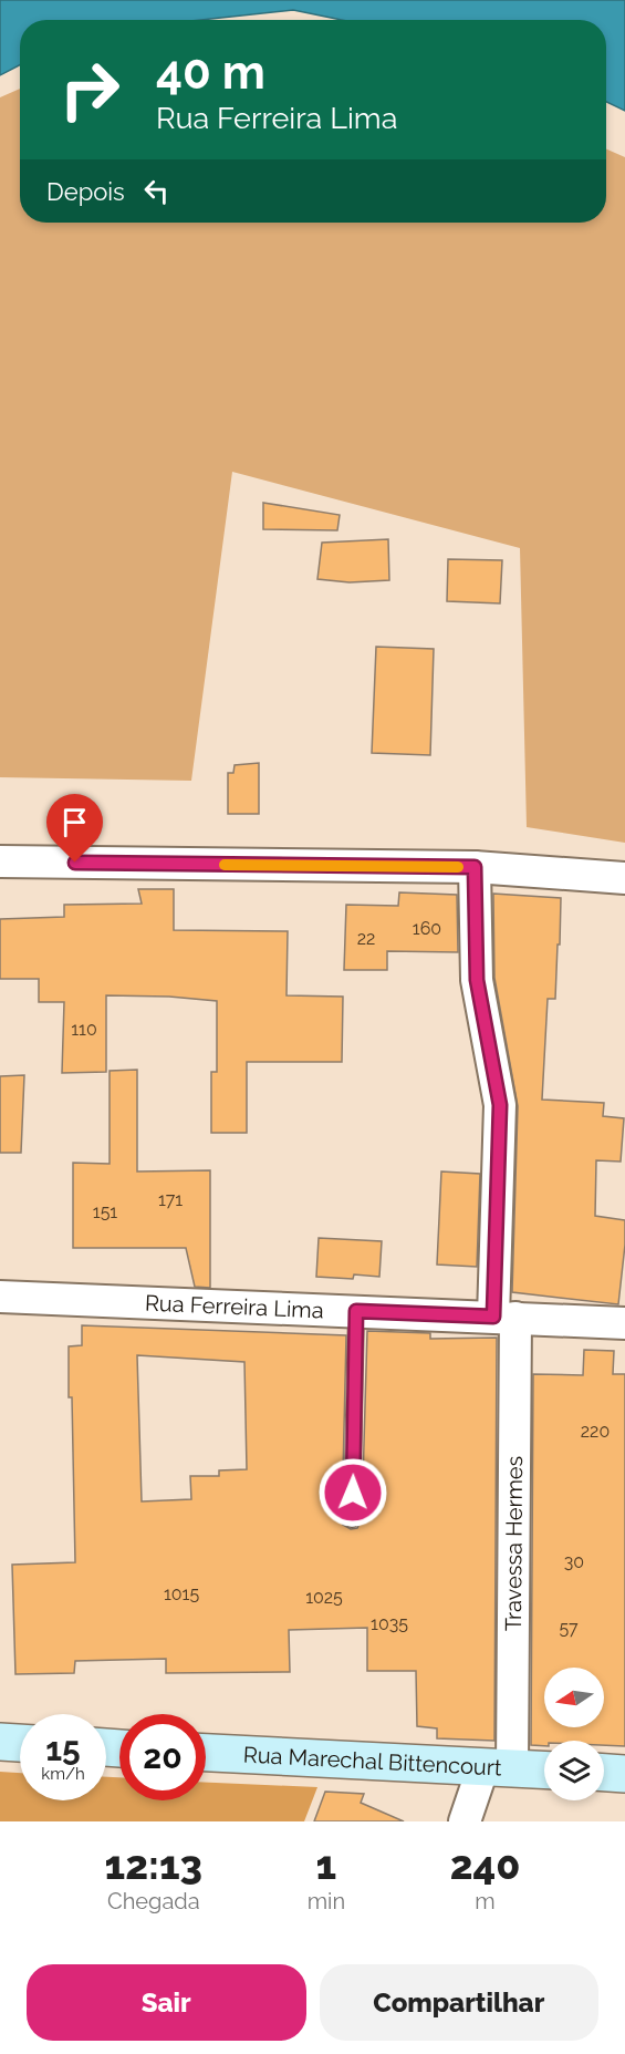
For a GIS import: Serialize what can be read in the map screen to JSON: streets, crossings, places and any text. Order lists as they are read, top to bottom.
{
  "streets": {
    "main road": ["Rua Marechal Bittencourt"],
    "street": ["Rua Ferreira Lima", "Travessa Hermes"]
  },
  "crossings": [
    ["Rua Ferreira Lima", "Travessa Hermes"],
    ["Travessa Hermes", "Rua Marechal Bittencourt"]
  ],
  "house_numbers": [
    "160",
    "22",
    "110",
    "171",
    "151",
    "220",
    "30",
    "1015",
    "1025",
    "1035",
    "57"
  ],
  "north": "left",
  "page": {
    "turn": ["40 m", "Rua Ferreira Lima"],
    "then": "Depois",
    "speed": "15 km/h",
    "limit": "20",
    "eta": [
      "12:13",
      "Chegada",
      "1",
      "min",
      "240",
      "m"
    ],
    "buttons": ["Sair", "Compartilhar"]
  }
}
